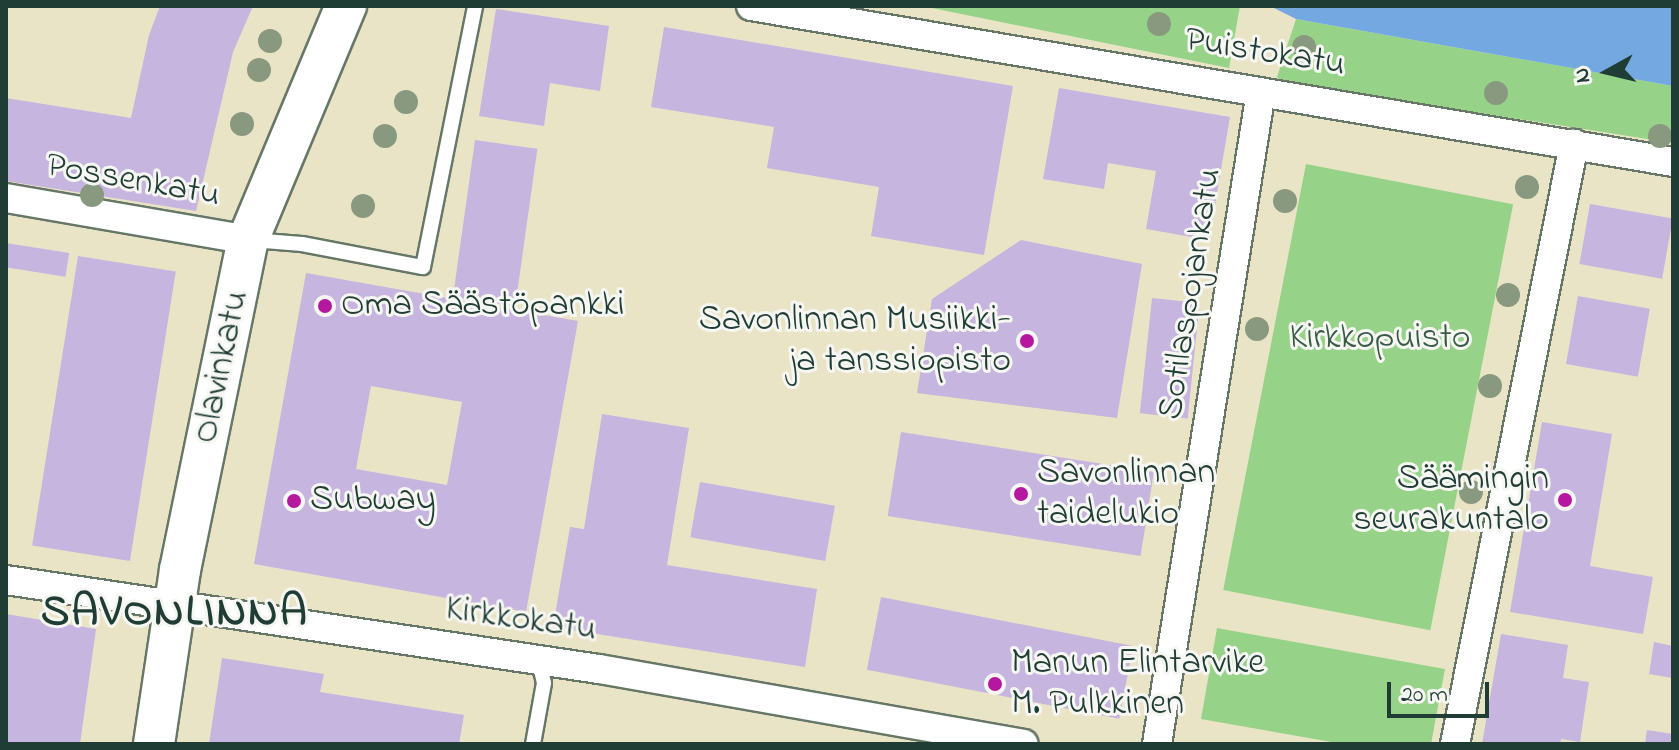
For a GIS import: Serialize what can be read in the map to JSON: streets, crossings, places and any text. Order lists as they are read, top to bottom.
{
  "streets": {
    "main road": ["Olavinkatu"],
    "street": [
      "Puistokatu",
      "Possenkatu",
      "Sotilaspojankatu",
      "Kirkkokatu"
    ]
  },
  "crossings": [
    ["Puistokatu", "Sotilaspojankatu"],
    ["Possenkatu", "Olavinkatu"],
    ["Olavinkatu", "Kirkkokatu"]
  ],
  "districts": ["SAVONLINNA"],
  "parks": ["Kirkkopuisto"],
  "places": [
    "Oma Säästöpankki",
    "Savonlinnan Musiikki- ja tanssiopisto",
    "Savonlinnan taidelukio",
    "Säämingin seurakuntalo",
    "Subway",
    "Manun Elintarvike M. Pulkkinen"
  ],
  "scale_bar": "20 m",
  "north": "left"
}
